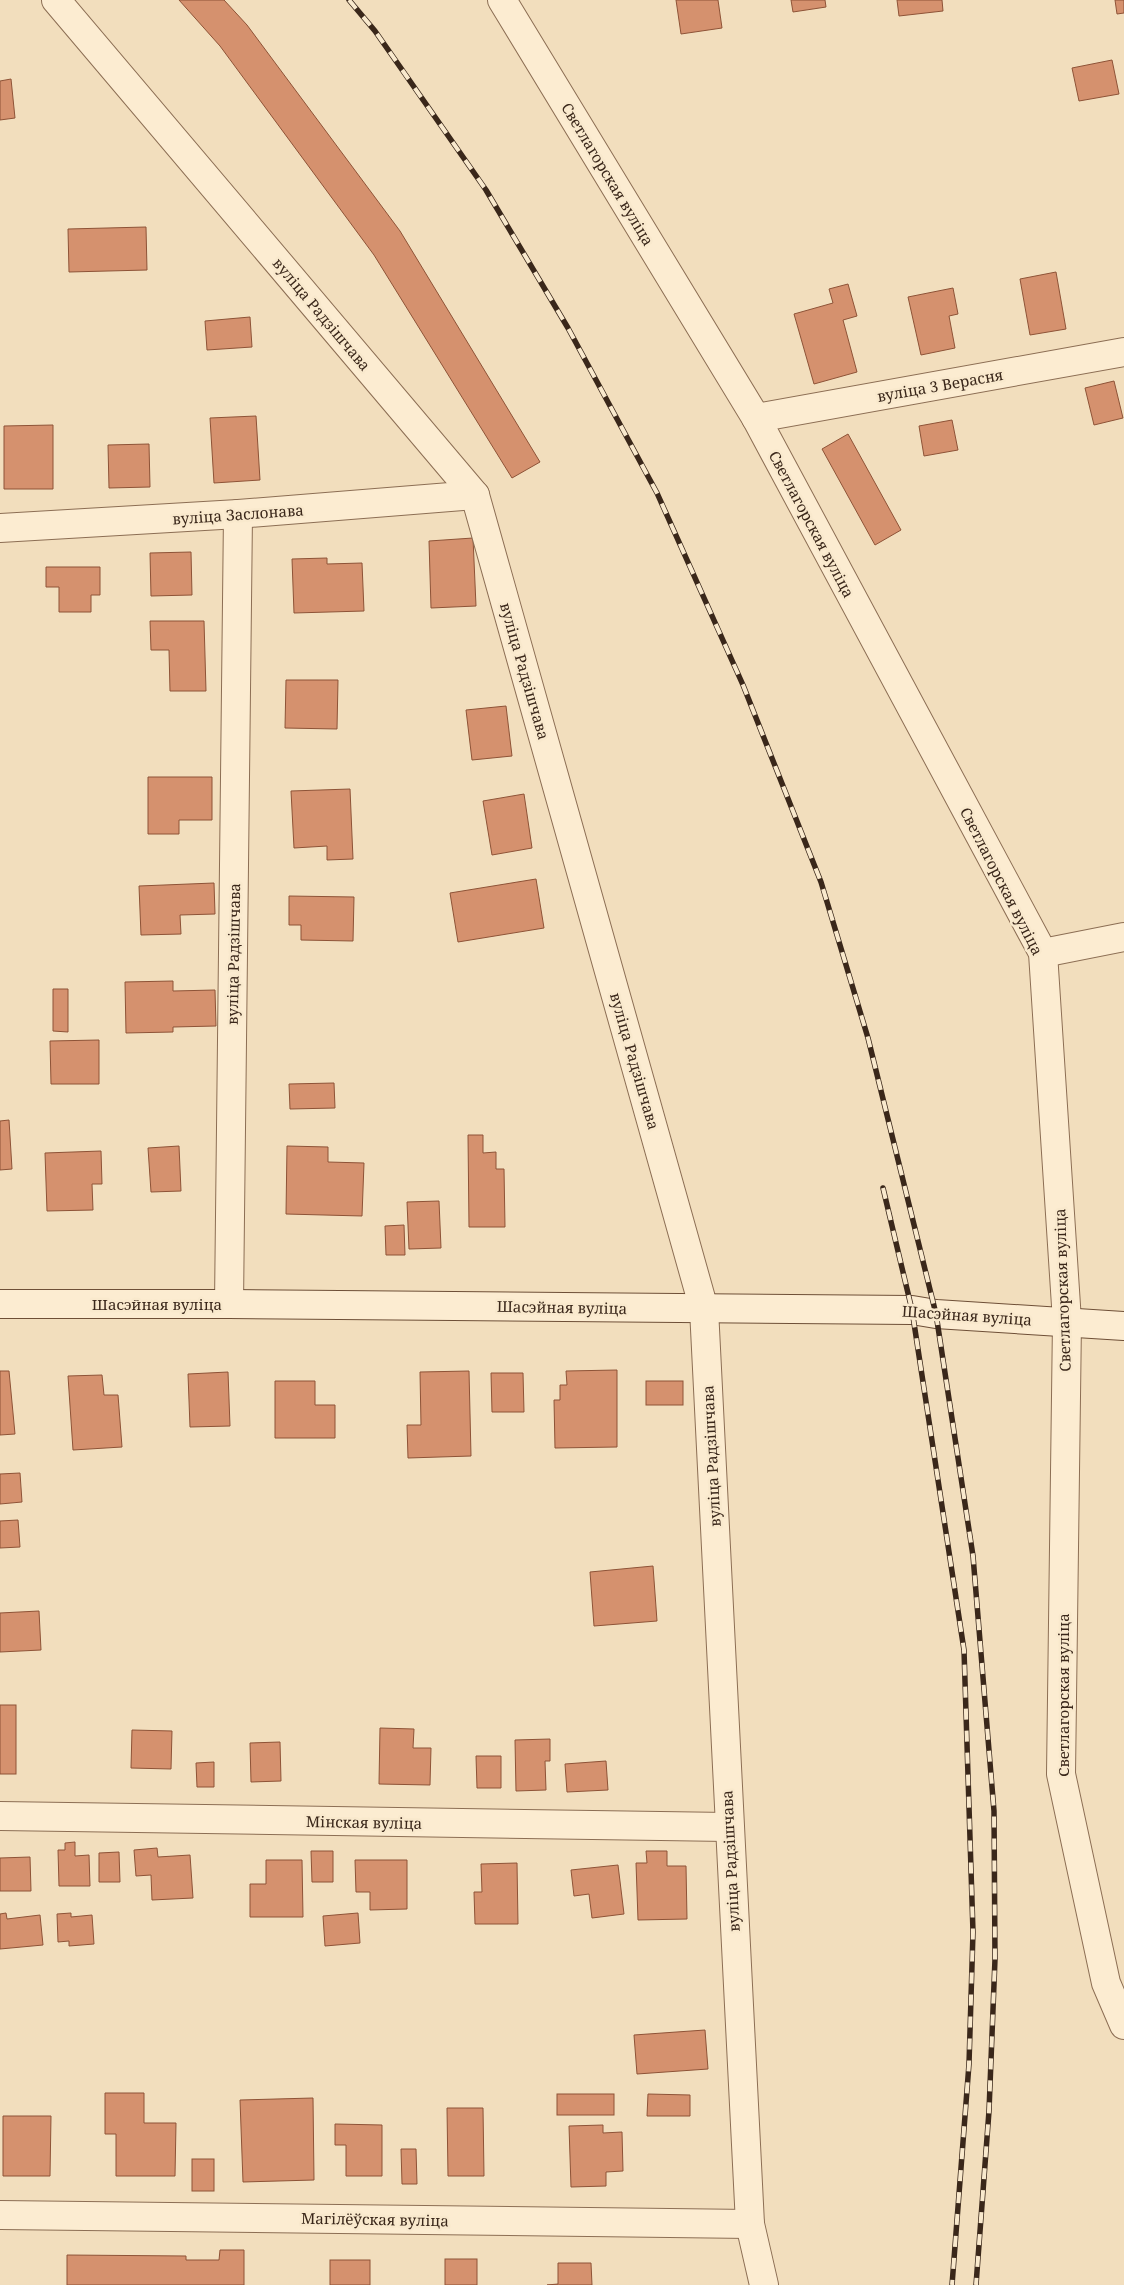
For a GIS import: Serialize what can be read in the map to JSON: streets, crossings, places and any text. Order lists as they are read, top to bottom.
{
  "streets": {
    "street": [
      "Светлагорская вуліца",
      "вуліца Радзішчава",
      "вуліца 3 Верасня",
      "вуліца Заслонава",
      "Шасэйная вуліца",
      "Мінская вуліца",
      "Магілёўская вуліца"
    ]
  },
  "crossings": [
    ["Светлагорская вуліца", "вуліца 3 Верасня"],
    ["Светлагорская вуліца", "Шасэйная вуліца"],
    ["вуліца Радзішчава", "вуліца Заслонава"],
    ["вуліца Радзішчава", "Шасэйная вуліца"],
    ["вуліца Радзішчава", "Мінская вуліца"],
    ["вуліца Радзішчава", "Магілёўская вуліца"]
  ]
}
